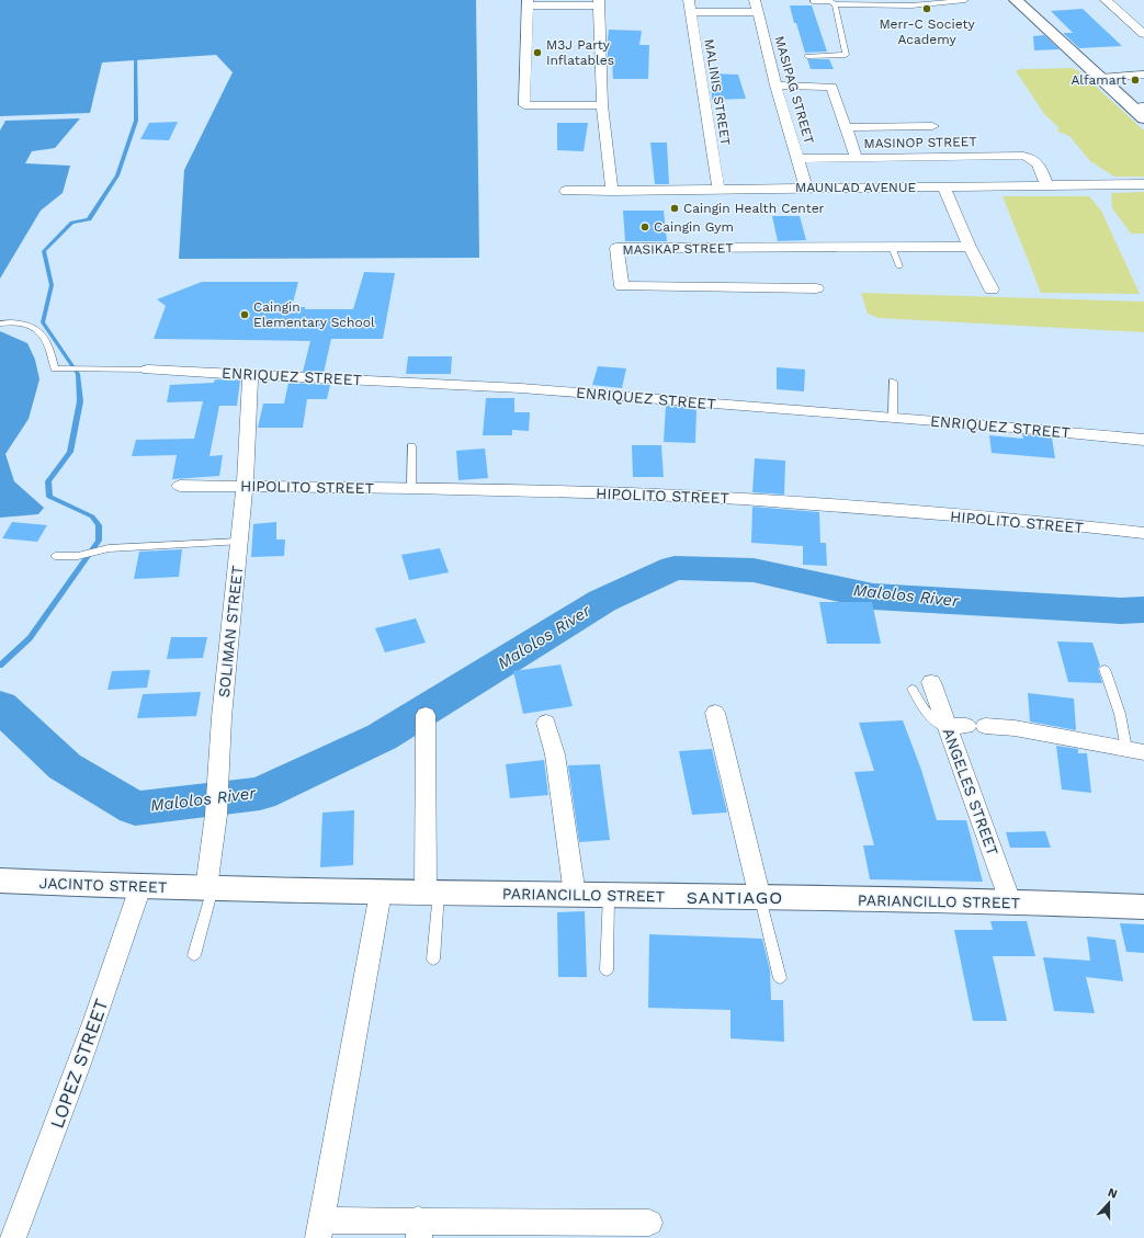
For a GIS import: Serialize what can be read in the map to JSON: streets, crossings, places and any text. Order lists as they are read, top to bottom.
{
  "streets": {
    "main road": ["JACINTO STREET", "PARIANCILLO STREET"],
    "street": [
      "MASIPAG STREET",
      "MALINIS STREET",
      "MASINOP STREET",
      "MAUNLAD AVENUE",
      "MASIKAP STREET",
      "ENRIQUEZ STREET",
      "HIPOLITO STREET",
      "SOLIMAN STREET",
      "ANGELES STREET",
      "LOPEZ STREET"
    ]
  },
  "crossings": [
    ["MASIPAG STREET", "MASINOP STREET"],
    ["MASIPAG STREET", "MAUNLAD AVENUE"],
    ["MALINIS STREET", "MAUNLAD AVENUE"],
    ["MASINOP STREET", "MAUNLAD AVENUE"],
    ["ENRIQUEZ STREET", "SOLIMAN STREET"],
    ["HIPOLITO STREET", "SOLIMAN STREET"],
    ["SOLIMAN STREET", "JACINTO STREET"],
    ["SOLIMAN STREET", "PARIANCILLO STREET"],
    ["ANGELES STREET", "PARIANCILLO STREET"],
    ["JACINTO STREET", "PARIANCILLO STREET"],
    ["JACINTO STREET", "LOPEZ STREET"]
  ],
  "districts": ["SANTIAGO"],
  "water": ["Malolos River"],
  "places": [
    "Merr-C Society Academy",
    "M3J Party Inflatables",
    "Alfamart",
    "Caingin Health Center",
    "Caingin Gym",
    "Caingin Elementary School"
  ],
  "north": "top"
}
